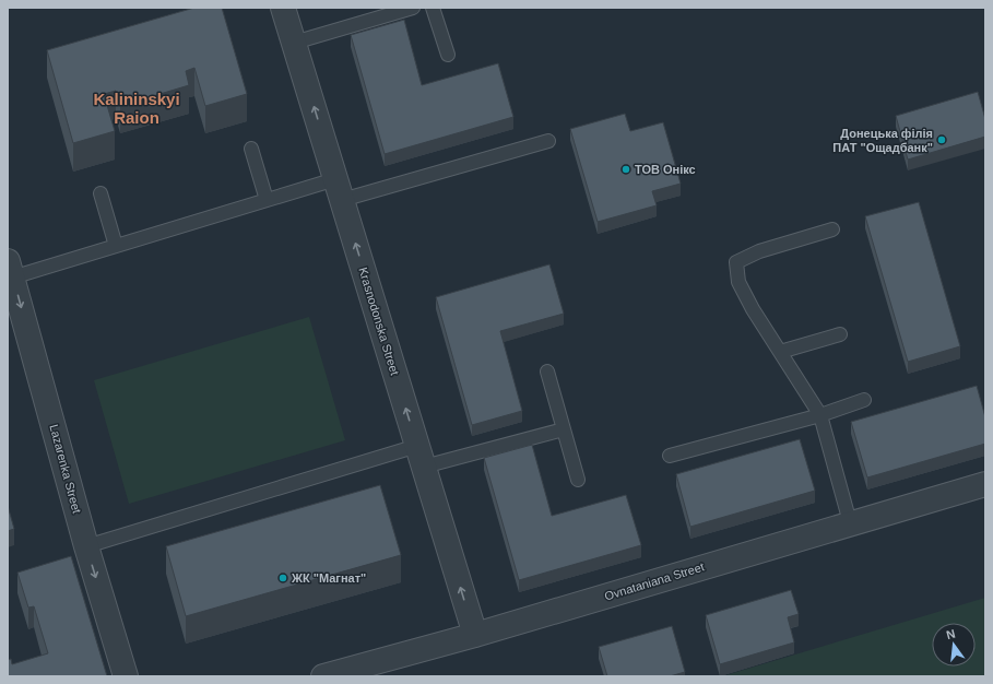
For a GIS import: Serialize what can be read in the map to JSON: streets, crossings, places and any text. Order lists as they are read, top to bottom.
{
  "streets": {
    "street": ["Krasnodonska Street", "Lazarenka Street", "Ovnataniana Street"]
  },
  "crossings": [
    ["Krasnodonska Street", "Ovnataniana Street"]
  ],
  "one_way": ["Krasnodonska Street", "Lazarenka Street"],
  "districts": ["Kalininskyi Raion"],
  "places": ["Донецька філія ПАТ \"Ощадбанк\"", "ТОВ Онікс", "ЖК \"Магнат\""],
  "north": "top"
}
